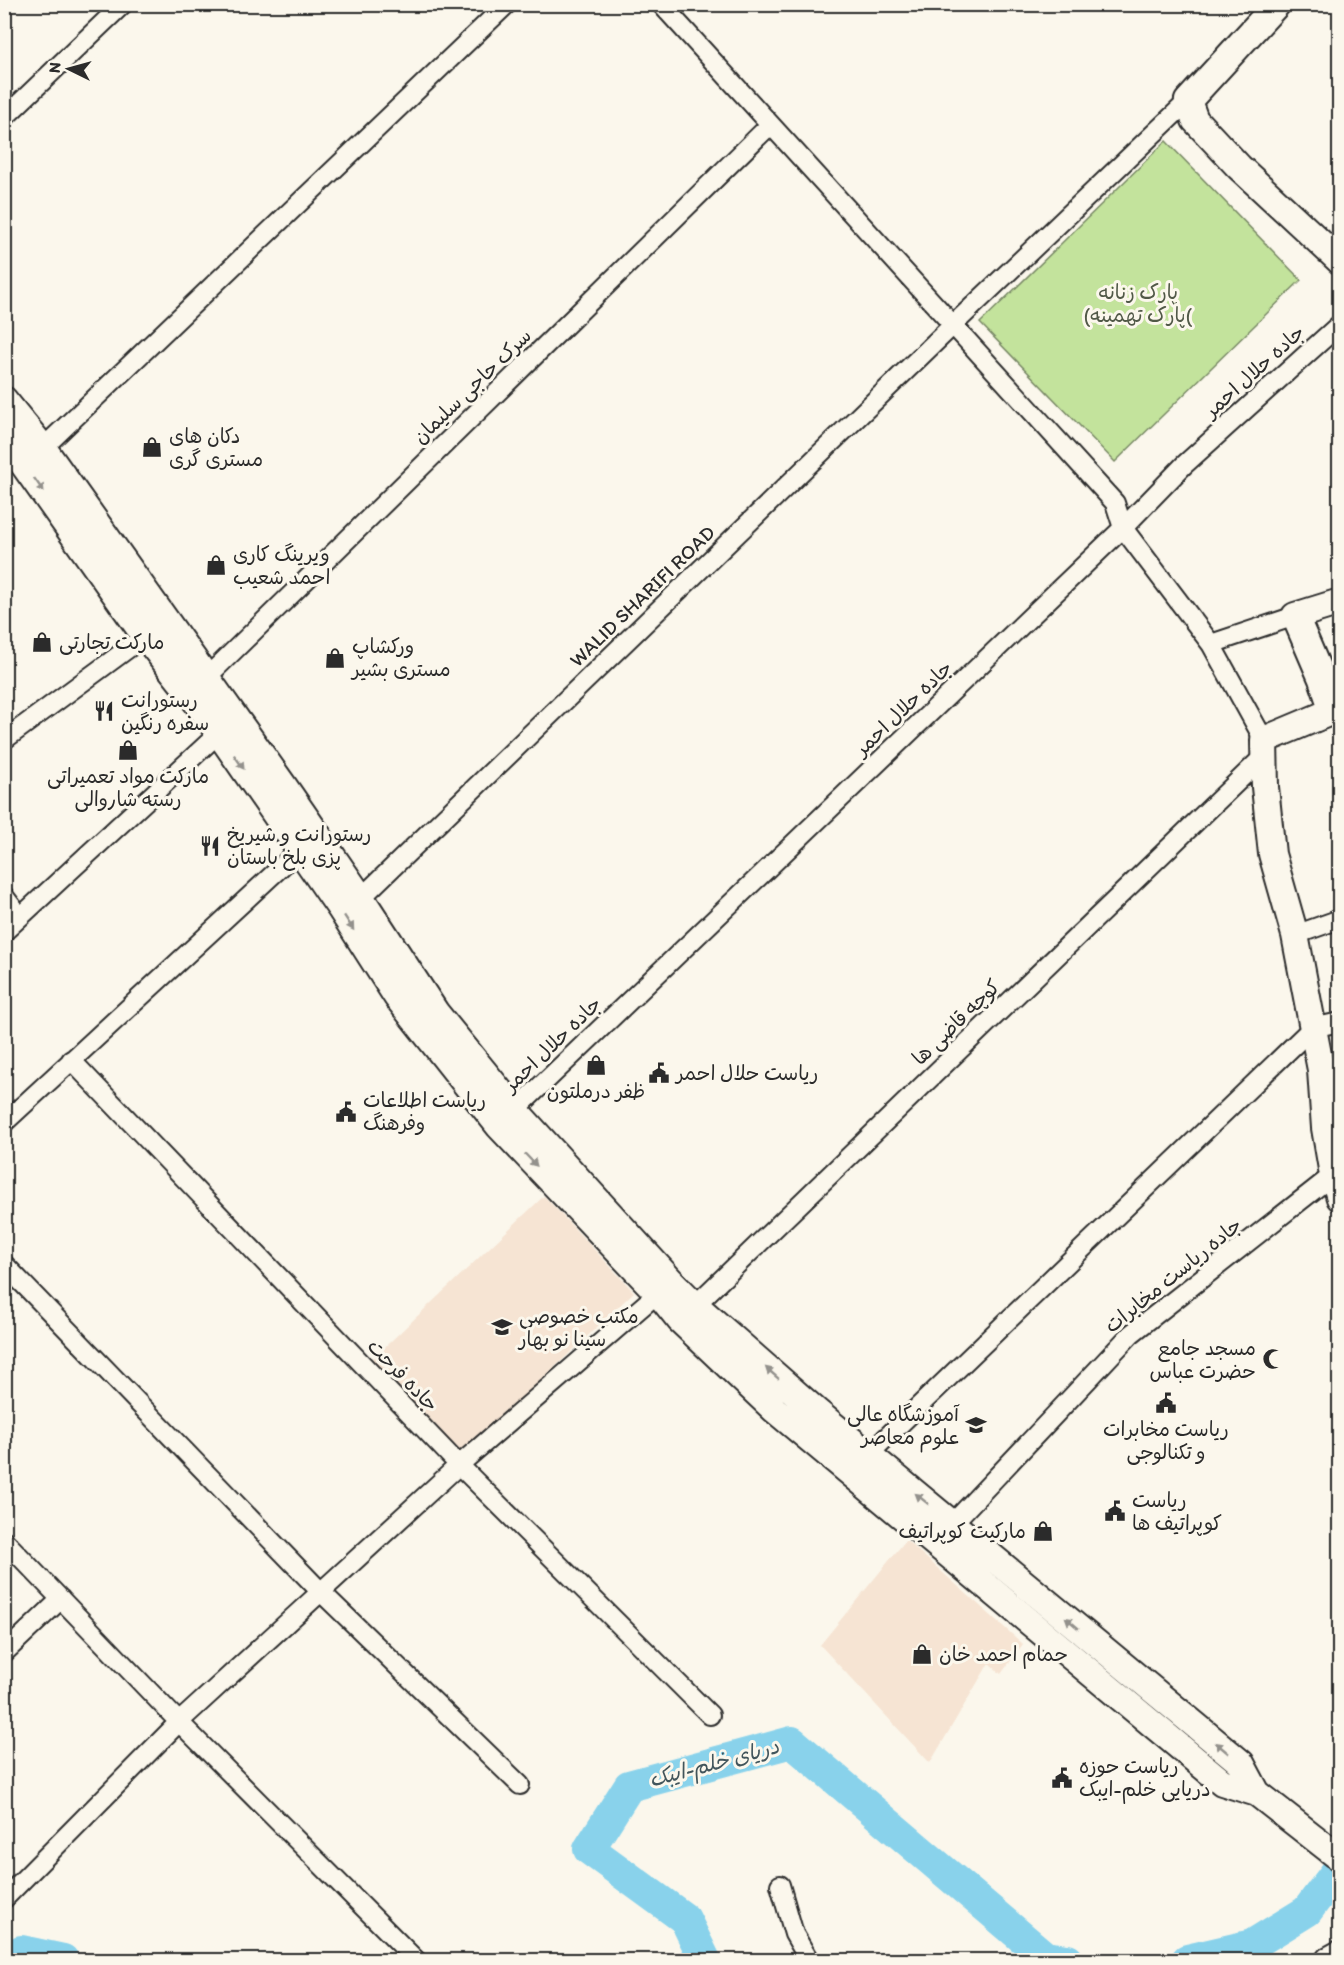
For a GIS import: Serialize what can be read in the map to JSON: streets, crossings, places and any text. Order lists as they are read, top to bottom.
{
  "streets": {
    "street": [
      "جاده حلال احمر",
      "سرک حاجی سلیمان",
      "WALID SHARIFI ROAD",
      "کوچه قاضی ها",
      "جاده ریاست مخابرات",
      "جاده فرحت"
    ]
  },
  "water": ["دریای خلم-ایبک"],
  "parks": ["پارک زنانه (پارک تهمینه("],
  "places": {
    "shop": [
      "دکان های مستری گری",
      "ویرینگ کاری احمد شعیب",
      "مارکت تجارتی",
      "ورکشاپ مستری بشیر",
      "مارکت مواد تعمیراتی رسته شاروالی",
      "ظفر درملتون",
      "مارکیت کوپراتیف",
      "حمام احمد خان"
    ],
    "restaurant": ["رستورانت سفره رنگین", "رستورانت و شیریخ پزی بلخ باستان"],
    "public building": [
      "ریاست حلال احمر",
      "ریاست اطلاعات وفرهنگ",
      "ریاست مخابرات و تکنالوجی",
      "ریاست کوپراتیف ها",
      "ریاست حوزه دریایی خلم-ایبک"
    ],
    "school or university": ["مکتب خصوصی سینا نو بهار", "آموزشگاه عالی علوم معاصر"],
    "mosque": ["مسجد جامع حضرت عباس"]
  },
  "north": "left"
}
